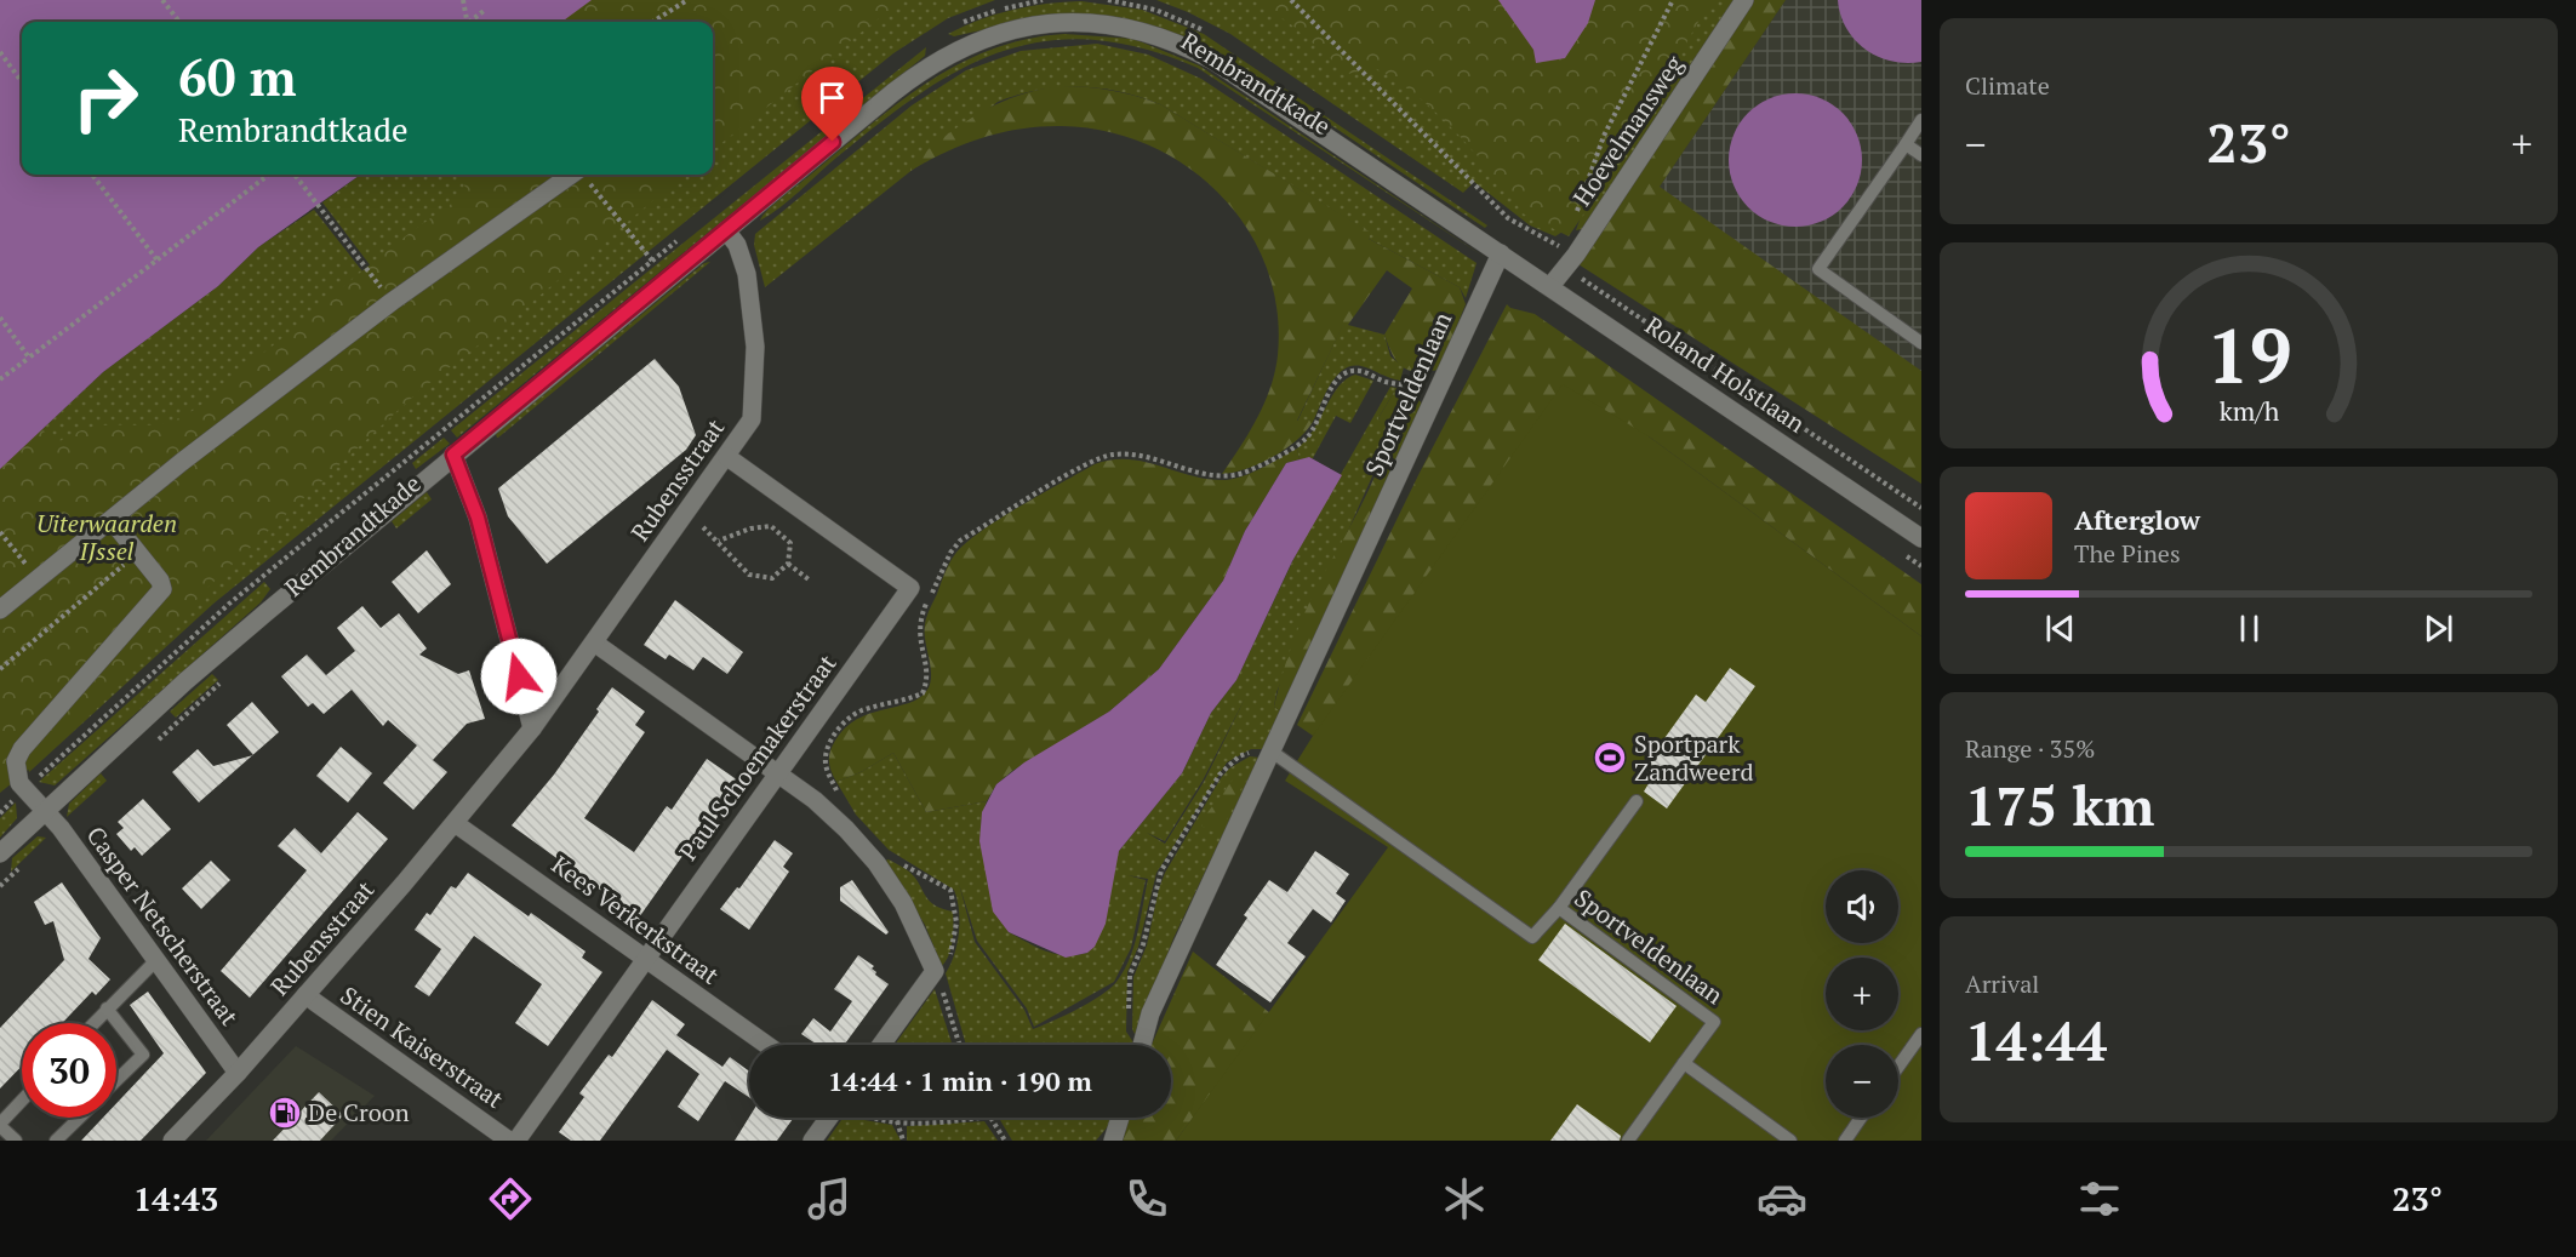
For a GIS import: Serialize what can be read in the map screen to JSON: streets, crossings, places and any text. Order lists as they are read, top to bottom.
{
  "streets": {
    "street": [
      "Rembrandtkade",
      "Hoevelmansweg",
      "Roland Holstlaan",
      "Sportveldenlaan",
      "Rubensstraat",
      "Paul Schoemakerstraat",
      "Kees Verkerkstraat",
      "Casper Netscherstraat",
      "Stien Kaiserstraat"
    ]
  },
  "crossings": [
    ["Rembrandtkade", "Roland Holstlaan"],
    ["Rembrandtkade", "Sportveldenlaan"],
    ["Rembrandtkade", "Rubensstraat"],
    ["Rembrandtkade", "Casper Netscherstraat"],
    ["Hoevelmansweg", "Roland Holstlaan"],
    ["Roland Holstlaan", "Sportveldenlaan"],
    ["Rubensstraat", "Paul Schoemakerstraat"],
    ["Rubensstraat", "Kees Verkerkstraat"],
    ["Rubensstraat", "Casper Netscherstraat"],
    ["Rubensstraat", "Stien Kaiserstraat"],
    ["Paul Schoemakerstraat", "Kees Verkerkstraat"]
  ],
  "parks": ["Uiterwaarden IJssel"],
  "places": {
    "sports": ["Sportpark Zandweerd"],
    "fuel station": ["De Croon"]
  },
  "page": {
    "tile": [
      "Climate",
      ["Range · 35%", "175 km"],
      ["Arrival", "14:44"]
    ],
    "turn": ["60 m", "Rembrandtkade"],
    "heat": ["−", "23°", "+"],
    "song": ["Afterglow", "The Pines"],
    "map_buttons": ["+", "−"],
    "limit": "30",
    "trip": "14:44 · 1 min · 190 m",
    "tabs": ["14:43", "23°"],
    "gauge": ["19", "km/h"]
  }
}
